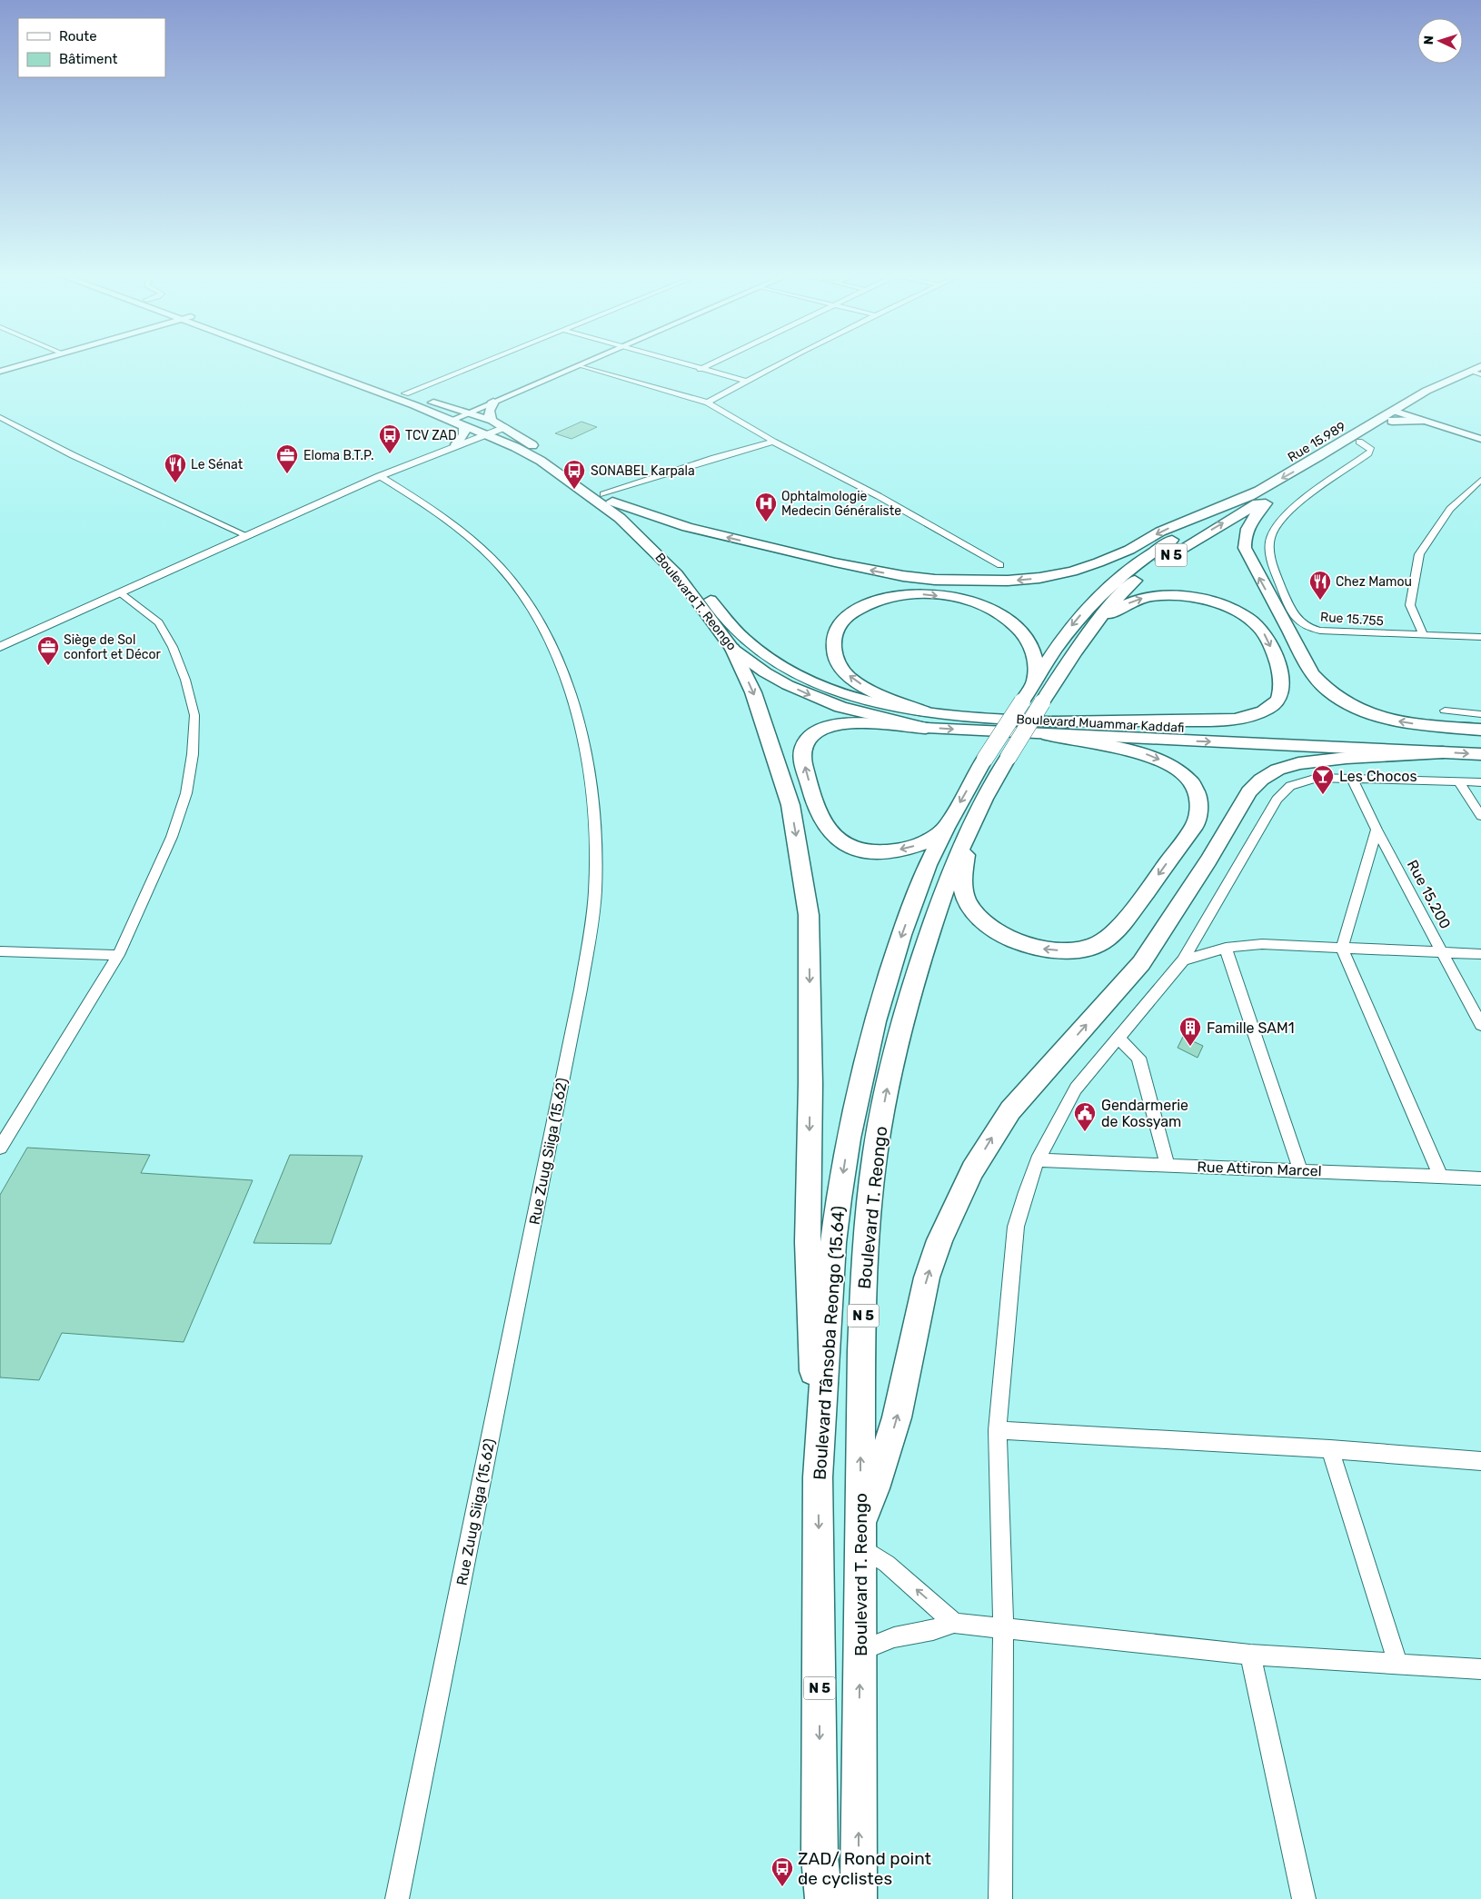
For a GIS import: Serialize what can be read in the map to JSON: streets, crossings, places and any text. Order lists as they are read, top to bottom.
{
  "streets": {
    "highway": [
      "Rue 15.989",
      "N 5",
      "Boulevard T. Reongo",
      "Boulevard Tânsoba Reongo (15.64)"
    ],
    "main road": ["Boulevard Muammar Kaddafi"],
    "street": [
      "Rue 15.755",
      "Rue 15.200",
      "Rue Zuug Siiga (15.62)",
      "Rue Attiron Marcel"
    ]
  },
  "crossings": [
    ["Rue 15.989", "N 5"],
    ["N 5", "Boulevard T. Reongo"],
    ["N 5", "Rue 15.755"],
    ["Boulevard T. Reongo", "Boulevard Muammar Kaddafi"],
    ["Boulevard T. Reongo", "Boulevard Tânsoba Reongo (15.64)"]
  ],
  "one_way": ["Boulevard T. Reongo"],
  "places": {
    "bus stop": ["TCV ZAD", "SONABEL Karpala", "ZAD/ Rond point de cyclistes"],
    "office": ["Eloma B.T.P.", "Siège de Sol confort et Décor"],
    "restaurant": ["Le Sénat", "Chez Mamou"],
    "hospital": ["Ophtalmologie Medecin Généraliste"],
    "bar": ["Les Chocos"],
    "building": ["Famille SAM1"],
    "public building": ["Gendarmerie de Kossyam"]
  },
  "legend": ["Route", "Bâtiment"],
  "north": "left"
}
